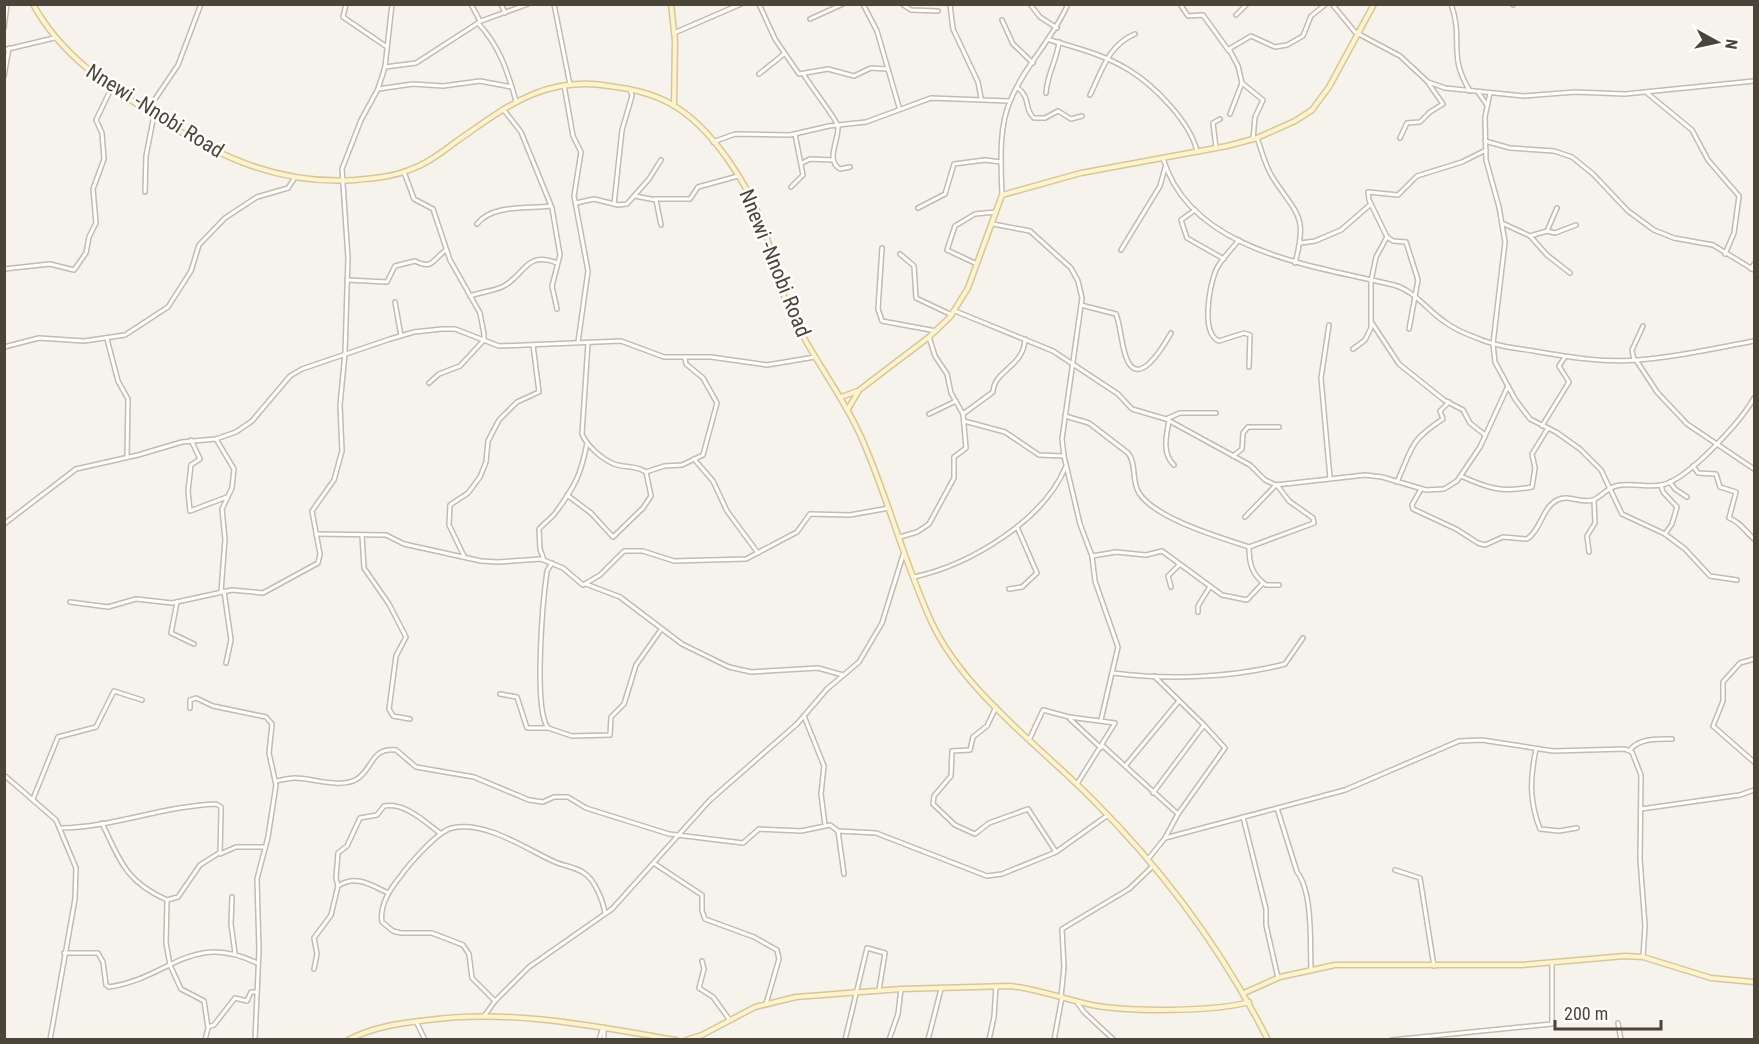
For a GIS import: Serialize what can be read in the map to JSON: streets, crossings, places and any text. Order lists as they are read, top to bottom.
{
  "streets": {
    "main road": ["Nnewi -Nnobi Road"]
  },
  "scale_bar": "200 m",
  "north": "right"
}
